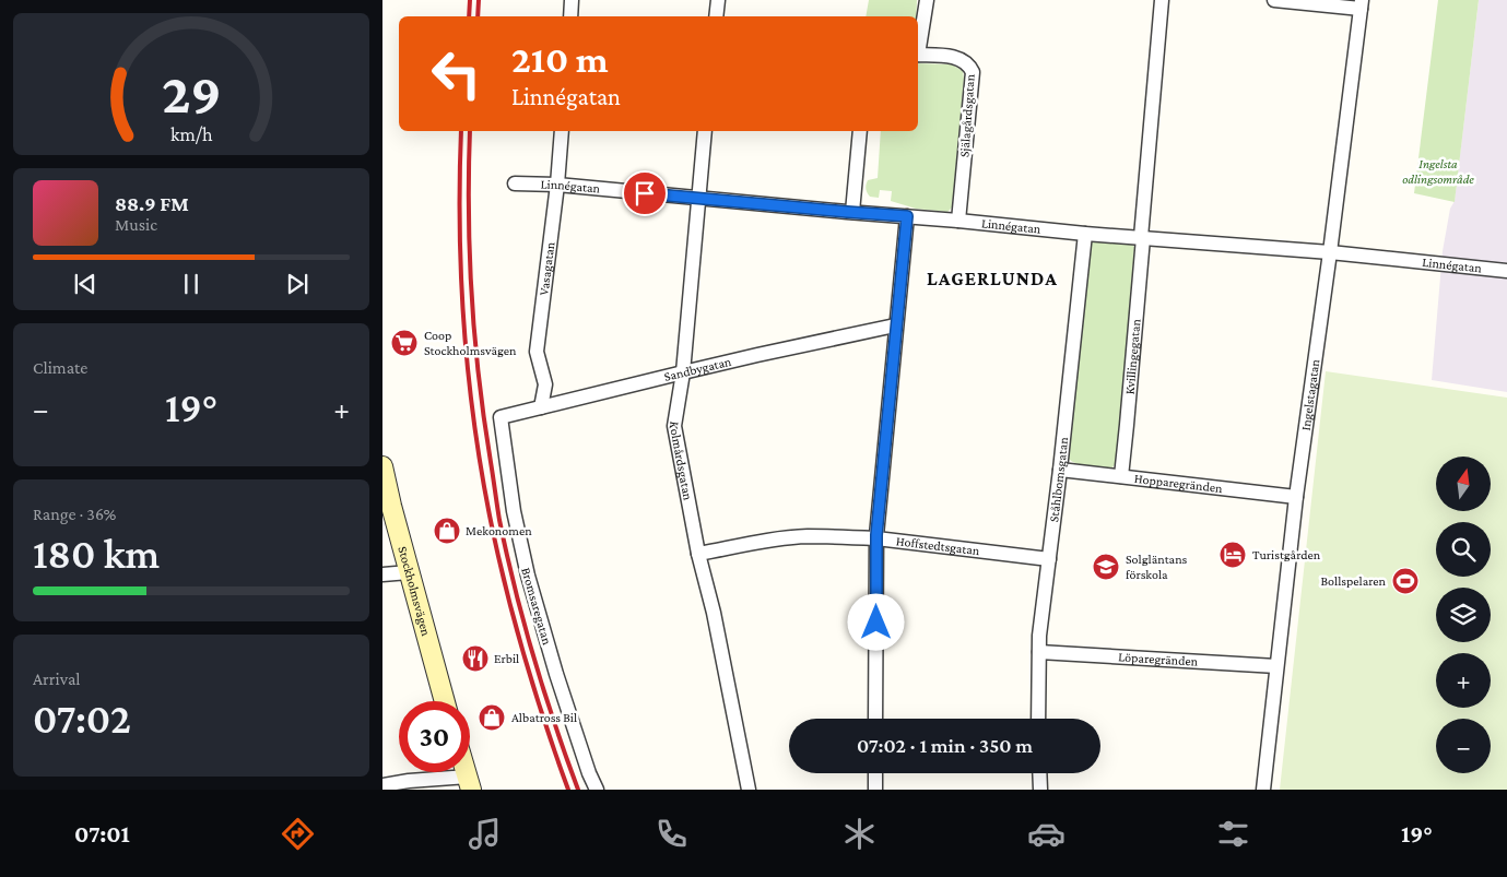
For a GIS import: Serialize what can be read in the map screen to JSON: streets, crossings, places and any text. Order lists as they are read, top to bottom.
{
  "streets": {
    "main road": ["Stockholmsvägen"],
    "street": [
      "Själagårdsgatan",
      "Linnégatan",
      "Vasagatan",
      "Kvillingegatan",
      "Sandbygatan",
      "Ingelstagatan",
      "Kolmårdsgatan",
      "Ståhlbomsgatan",
      "Hopparegränden",
      "Hoffstedtsgatan",
      "Bromsaregatan",
      "Löparegränden"
    ]
  },
  "crossings": [
    ["Själagårdsgatan", "Linnégatan"],
    ["Linnégatan", "Vasagatan"],
    ["Linnégatan", "Kvillingegatan"],
    ["Linnégatan", "Ingelstagatan"],
    ["Linnégatan", "Kolmårdsgatan"],
    ["Linnégatan", "Ståhlbomsgatan"],
    ["Vasagatan", "Sandbygatan"],
    ["Kvillingegatan", "Hopparegränden"],
    ["Sandbygatan", "Kolmårdsgatan"],
    ["Sandbygatan", "Bromsaregatan"],
    ["Ingelstagatan", "Hopparegränden"],
    ["Ingelstagatan", "Löparegränden"],
    ["Kolmårdsgatan", "Hoffstedtsgatan"],
    ["Ståhlbomsgatan", "Hopparegränden"],
    ["Ståhlbomsgatan", "Hoffstedtsgatan"],
    ["Ståhlbomsgatan", "Löparegränden"]
  ],
  "districts": ["LAGERLUNDA"],
  "parks": ["Ingelsta odlingsområde"],
  "places": {
    "supermarket": ["Coop Stockholmsvägen"],
    "shop": ["Mekonomen", "Albatross Bil"],
    "hotel": ["Turistgården"],
    "school or university": ["Solgläntans förskola"],
    "sports": ["Bollspelaren"],
    "restaurant": ["Erbil"]
  },
  "north": "top",
  "page": {
    "turn": ["210 m", "Linnégatan"],
    "song": ["88.9 FM", "Music"],
    "tile": [
      "Climate",
      ["Range · 36%", "180 km"],
      ["Arrival", "07:02"]
    ],
    "heat": ["−", "19°", "+"],
    "map_buttons": ["+", "−"],
    "limit": "30",
    "trip": "07:02 · 1 min · 350 m",
    "tabs": ["07:01", "19°"],
    "gauge": ["29", "km/h"]
  }
}
